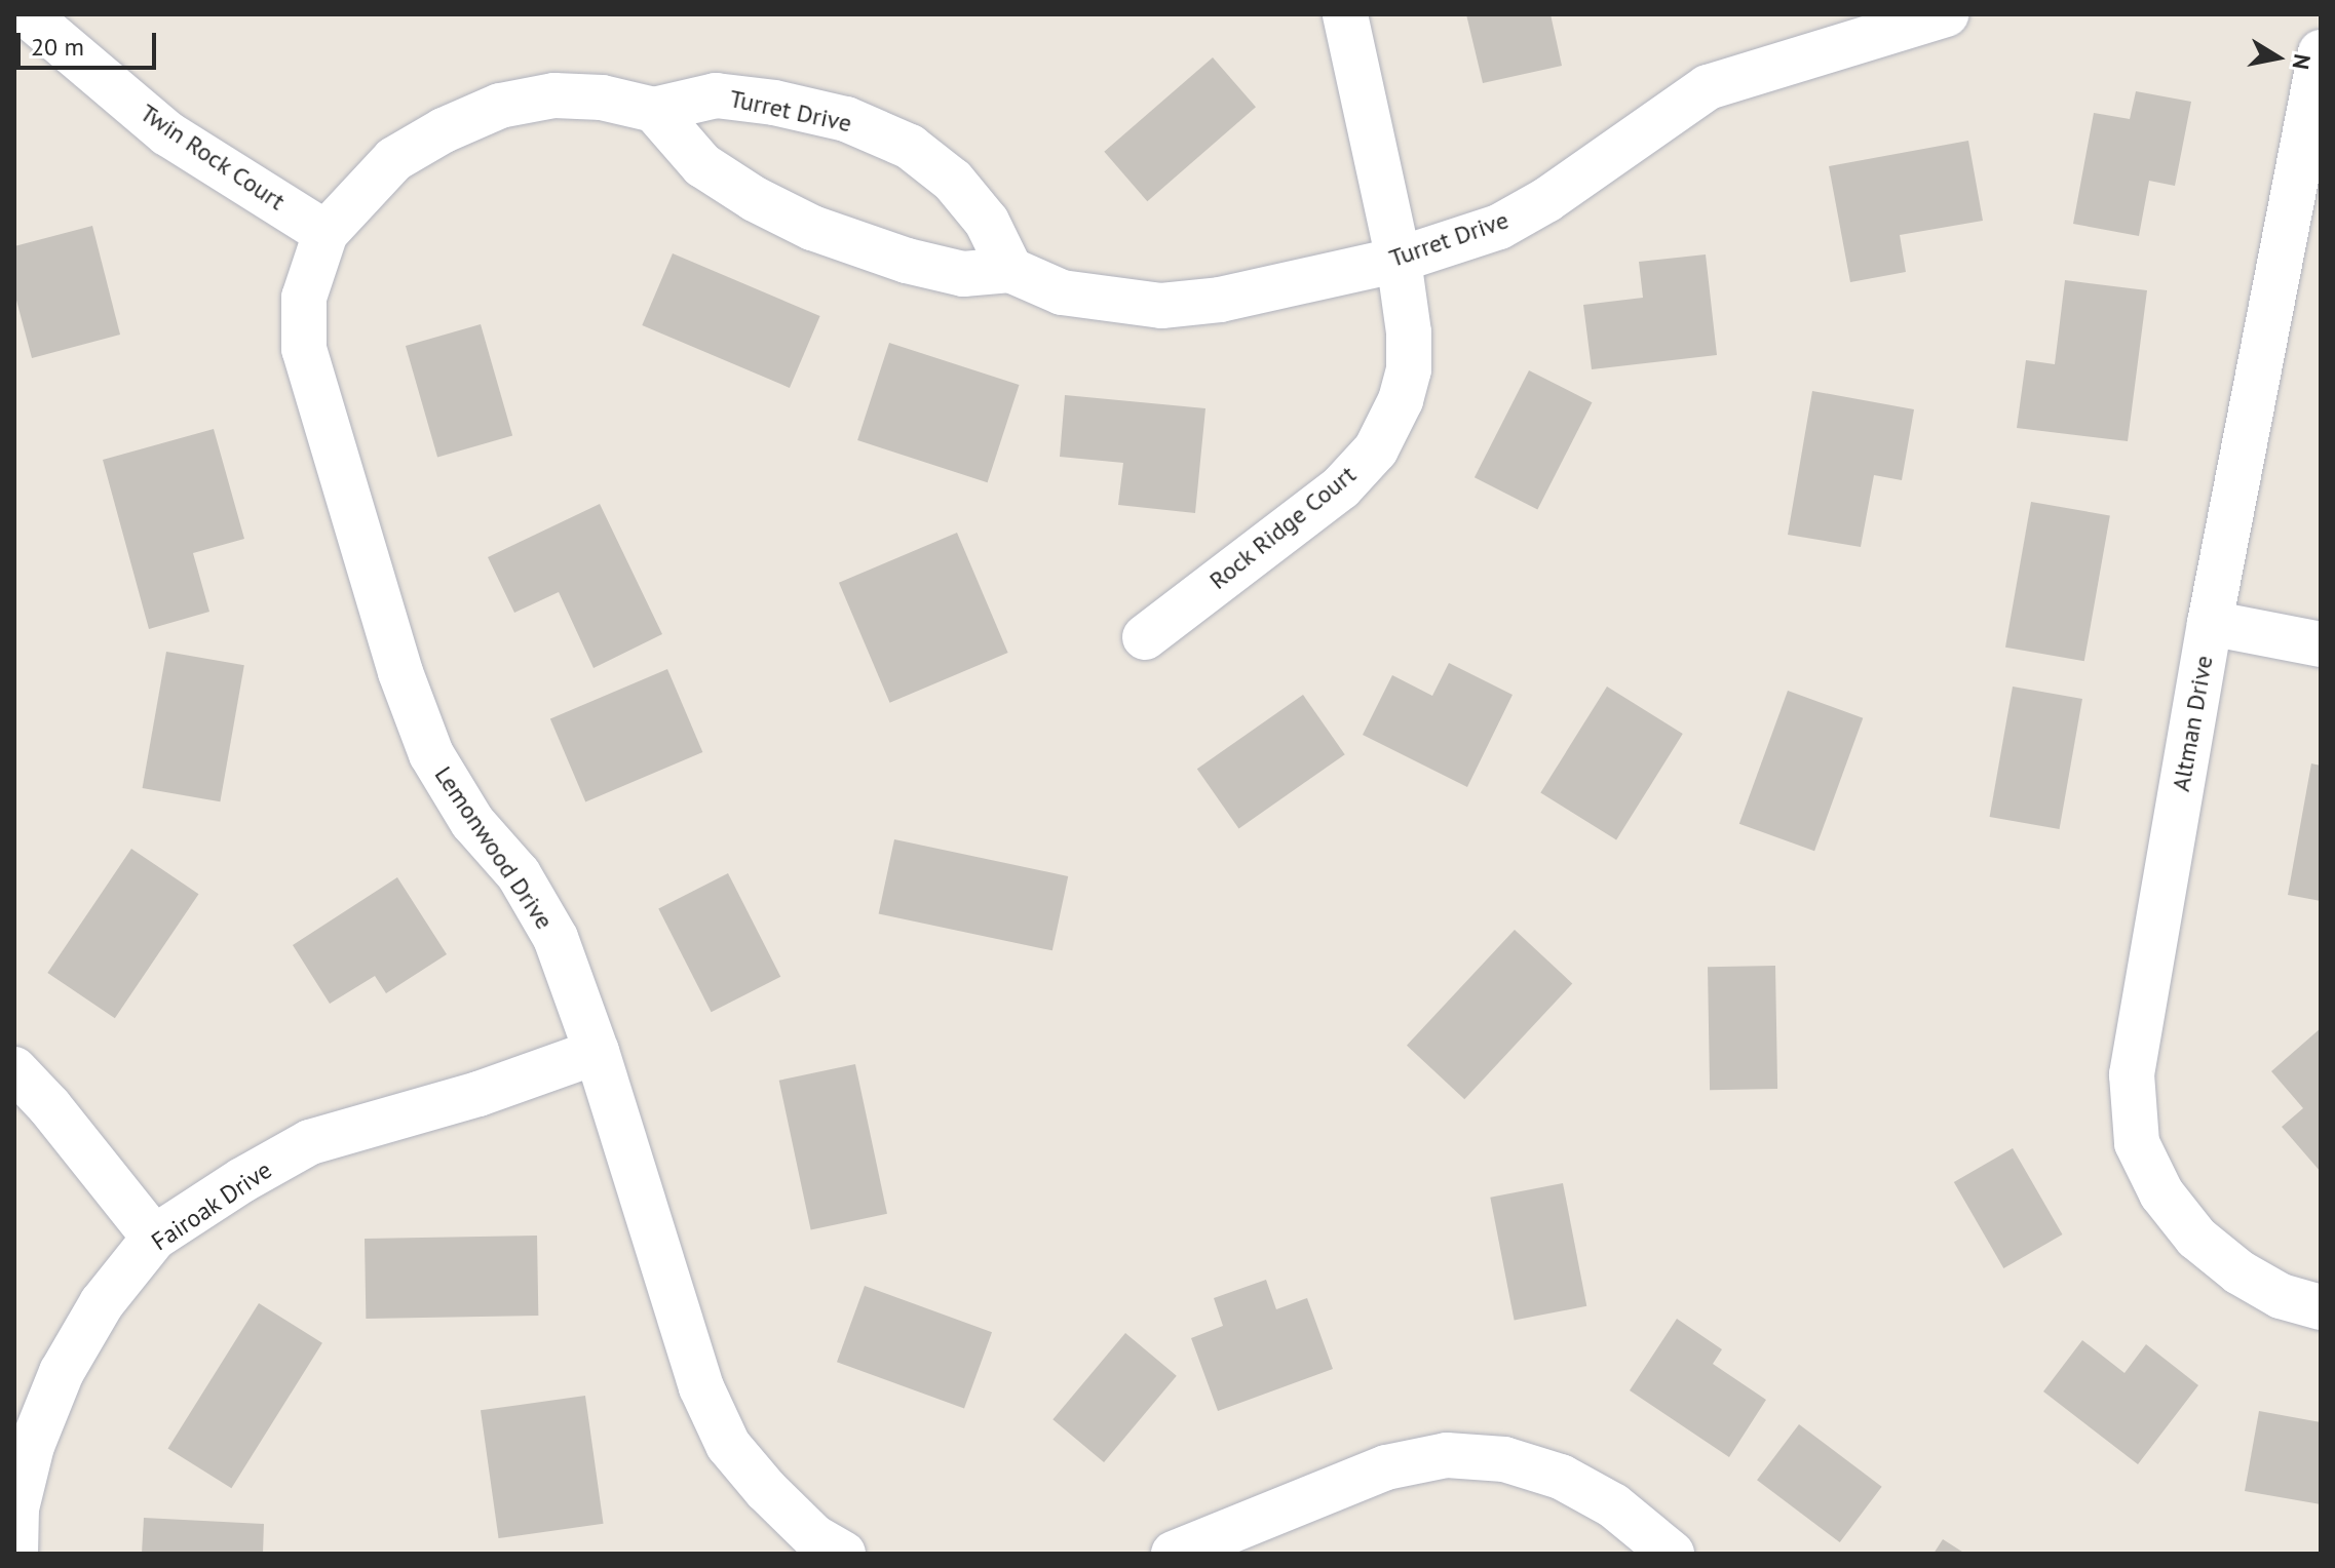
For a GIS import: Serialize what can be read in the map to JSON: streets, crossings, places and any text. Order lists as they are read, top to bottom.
{
  "streets": {
    "street": [
      "Turret Drive",
      "Twin Rock Court",
      "Rock Ridge Court",
      "Altman Drive",
      "Lemonwood Drive",
      "Fairoak Drive"
    ]
  },
  "crossings": [
    ["Turret Drive", "Twin Rock Court"],
    ["Turret Drive", "Rock Ridge Court"],
    ["Turret Drive", "Lemonwood Drive"],
    ["Twin Rock Court", "Lemonwood Drive"],
    ["Lemonwood Drive", "Fairoak Drive"]
  ],
  "scale_bar": "20 m",
  "north": "right"
}
